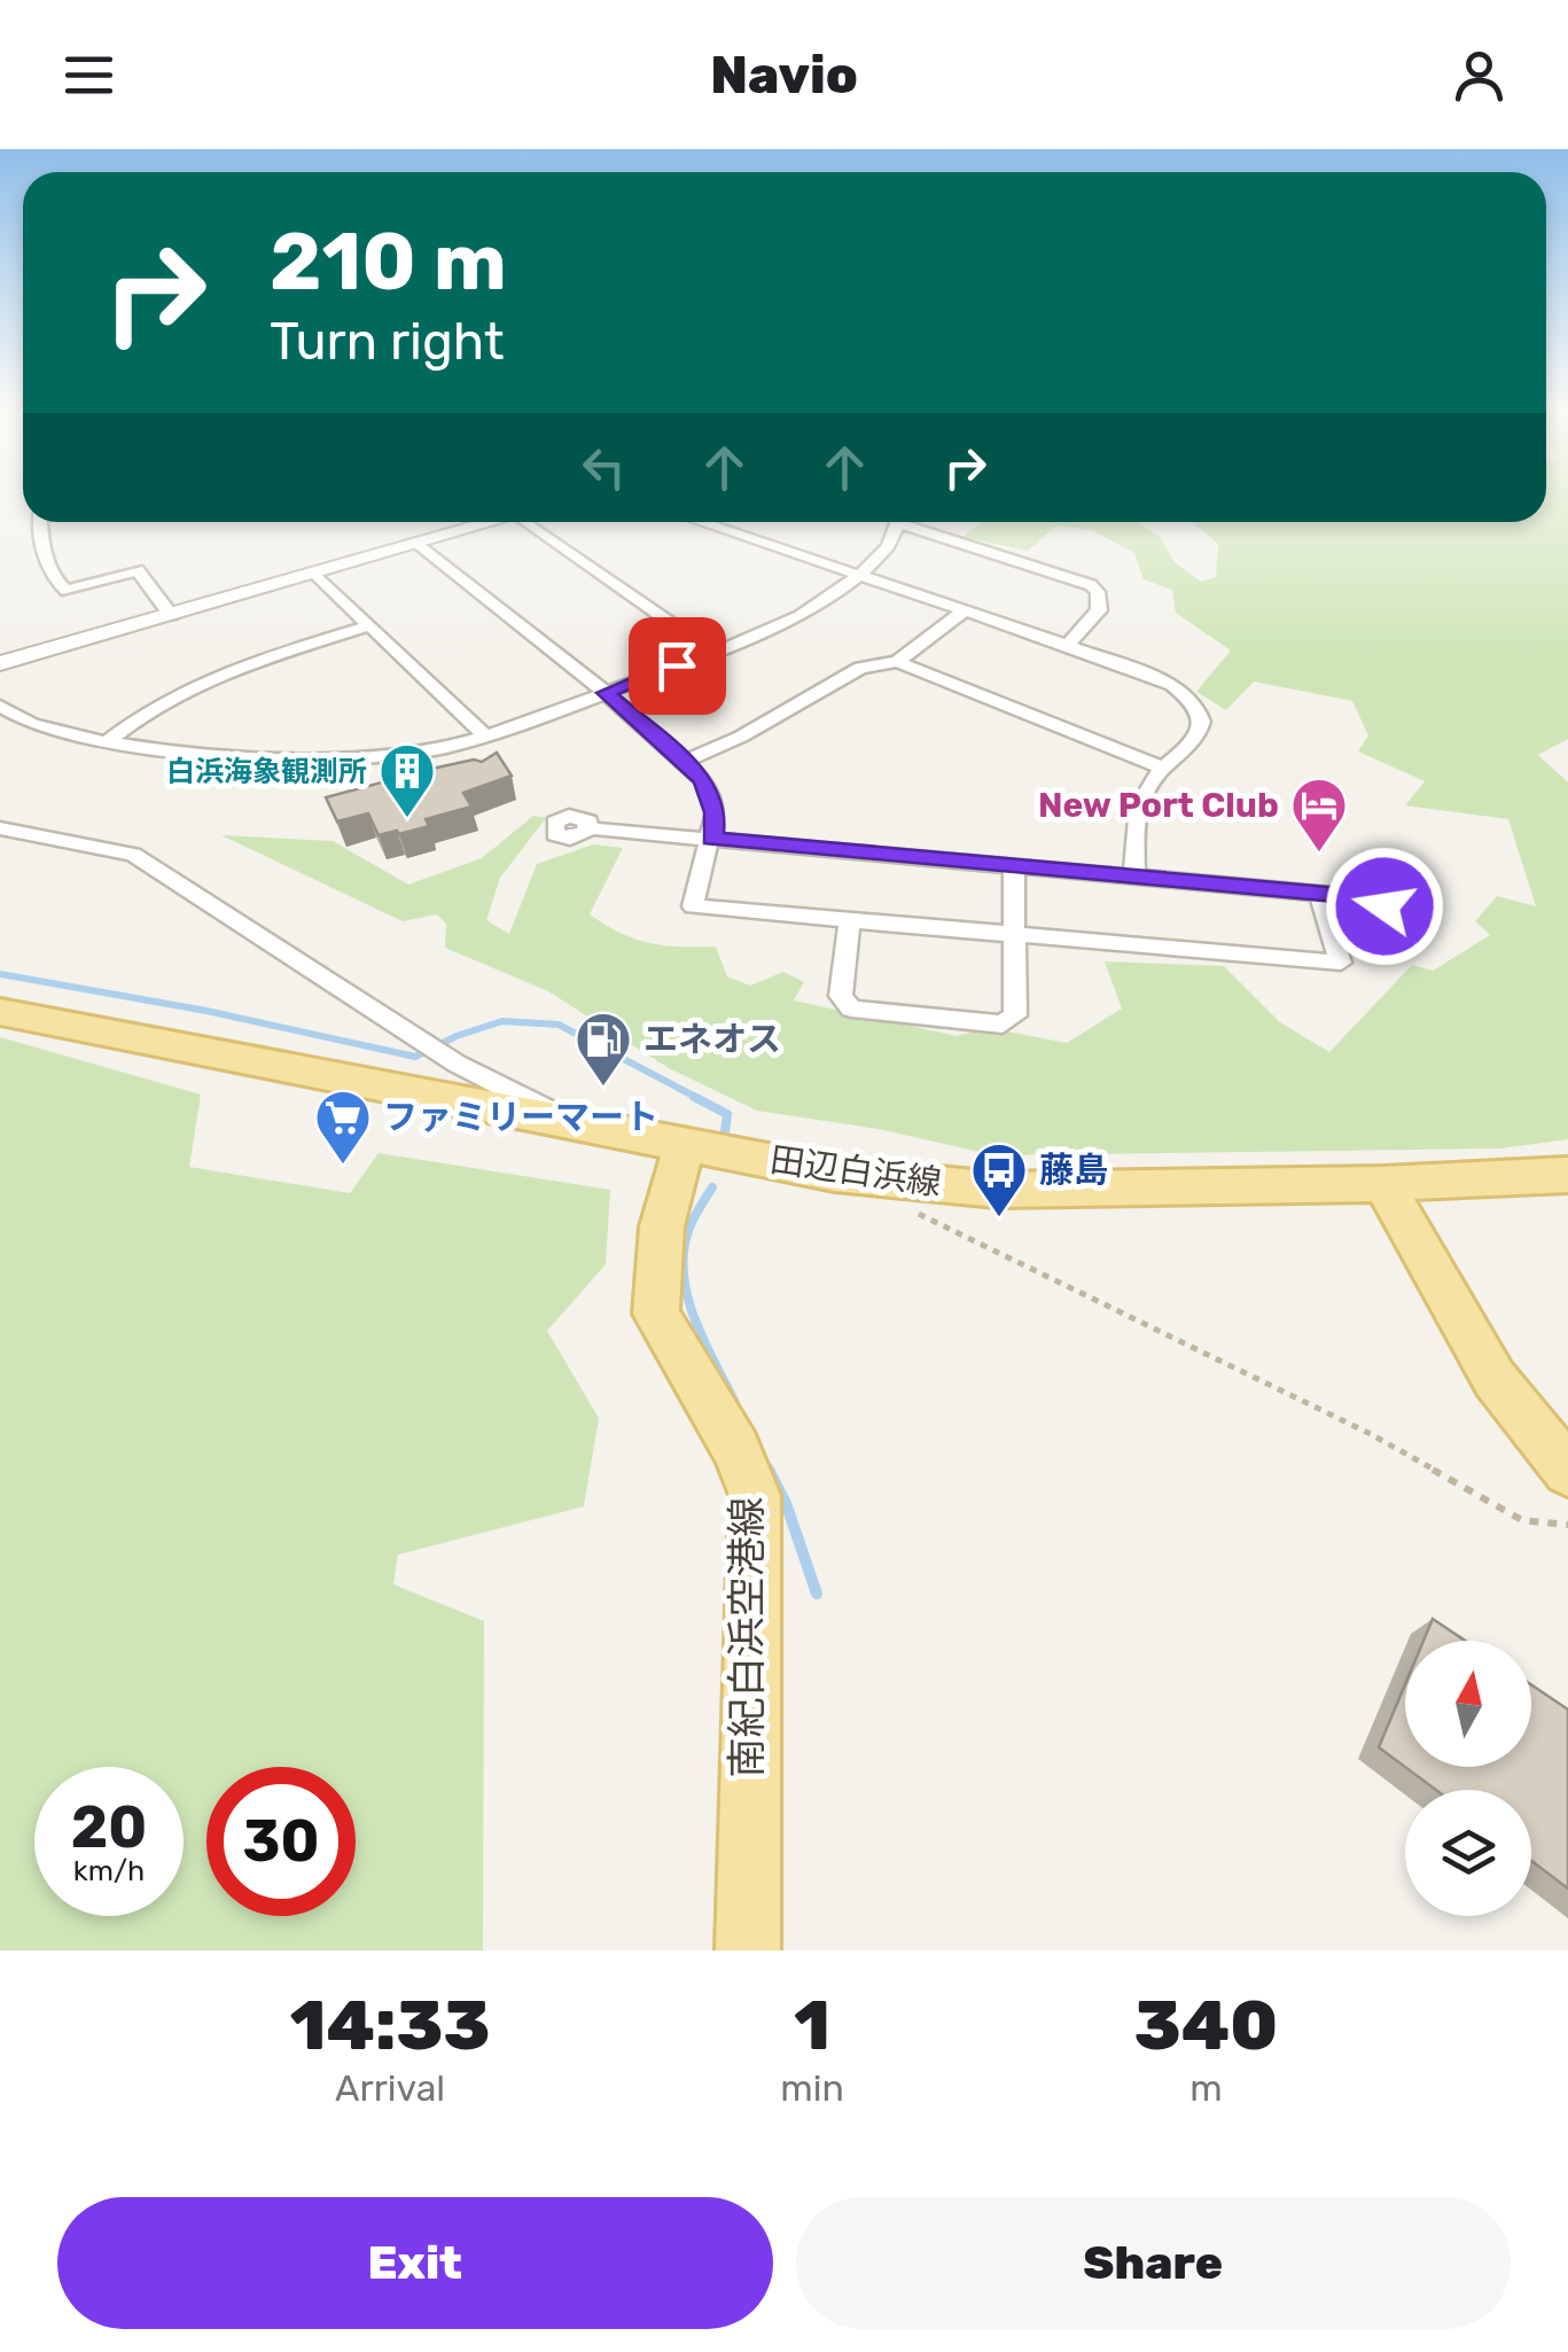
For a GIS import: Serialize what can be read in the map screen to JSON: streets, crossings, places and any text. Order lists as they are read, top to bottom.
{
  "streets": {
    "main road": ["田辺白浜線", "南紀白浜空港線"]
  },
  "crossings": [
    ["田辺白浜線", "南紀白浜空港線"]
  ],
  "places": {
    "building": ["白浜海象観測所"],
    "hotel": ["New Port Club"],
    "fuel station": ["エネオス"],
    "supermarket": ["ファミリーマート"],
    "bus stop": ["藤島"]
  },
  "north": "top",
  "page": {
    "header": "Navio",
    "turn": ["210 m", "Turn right"],
    "speed": "20 km/h",
    "limit": "30",
    "eta": [
      "14:33",
      "Arrival",
      "1",
      "min",
      "340",
      "m"
    ],
    "buttons": ["Exit", "Share"]
  }
}
